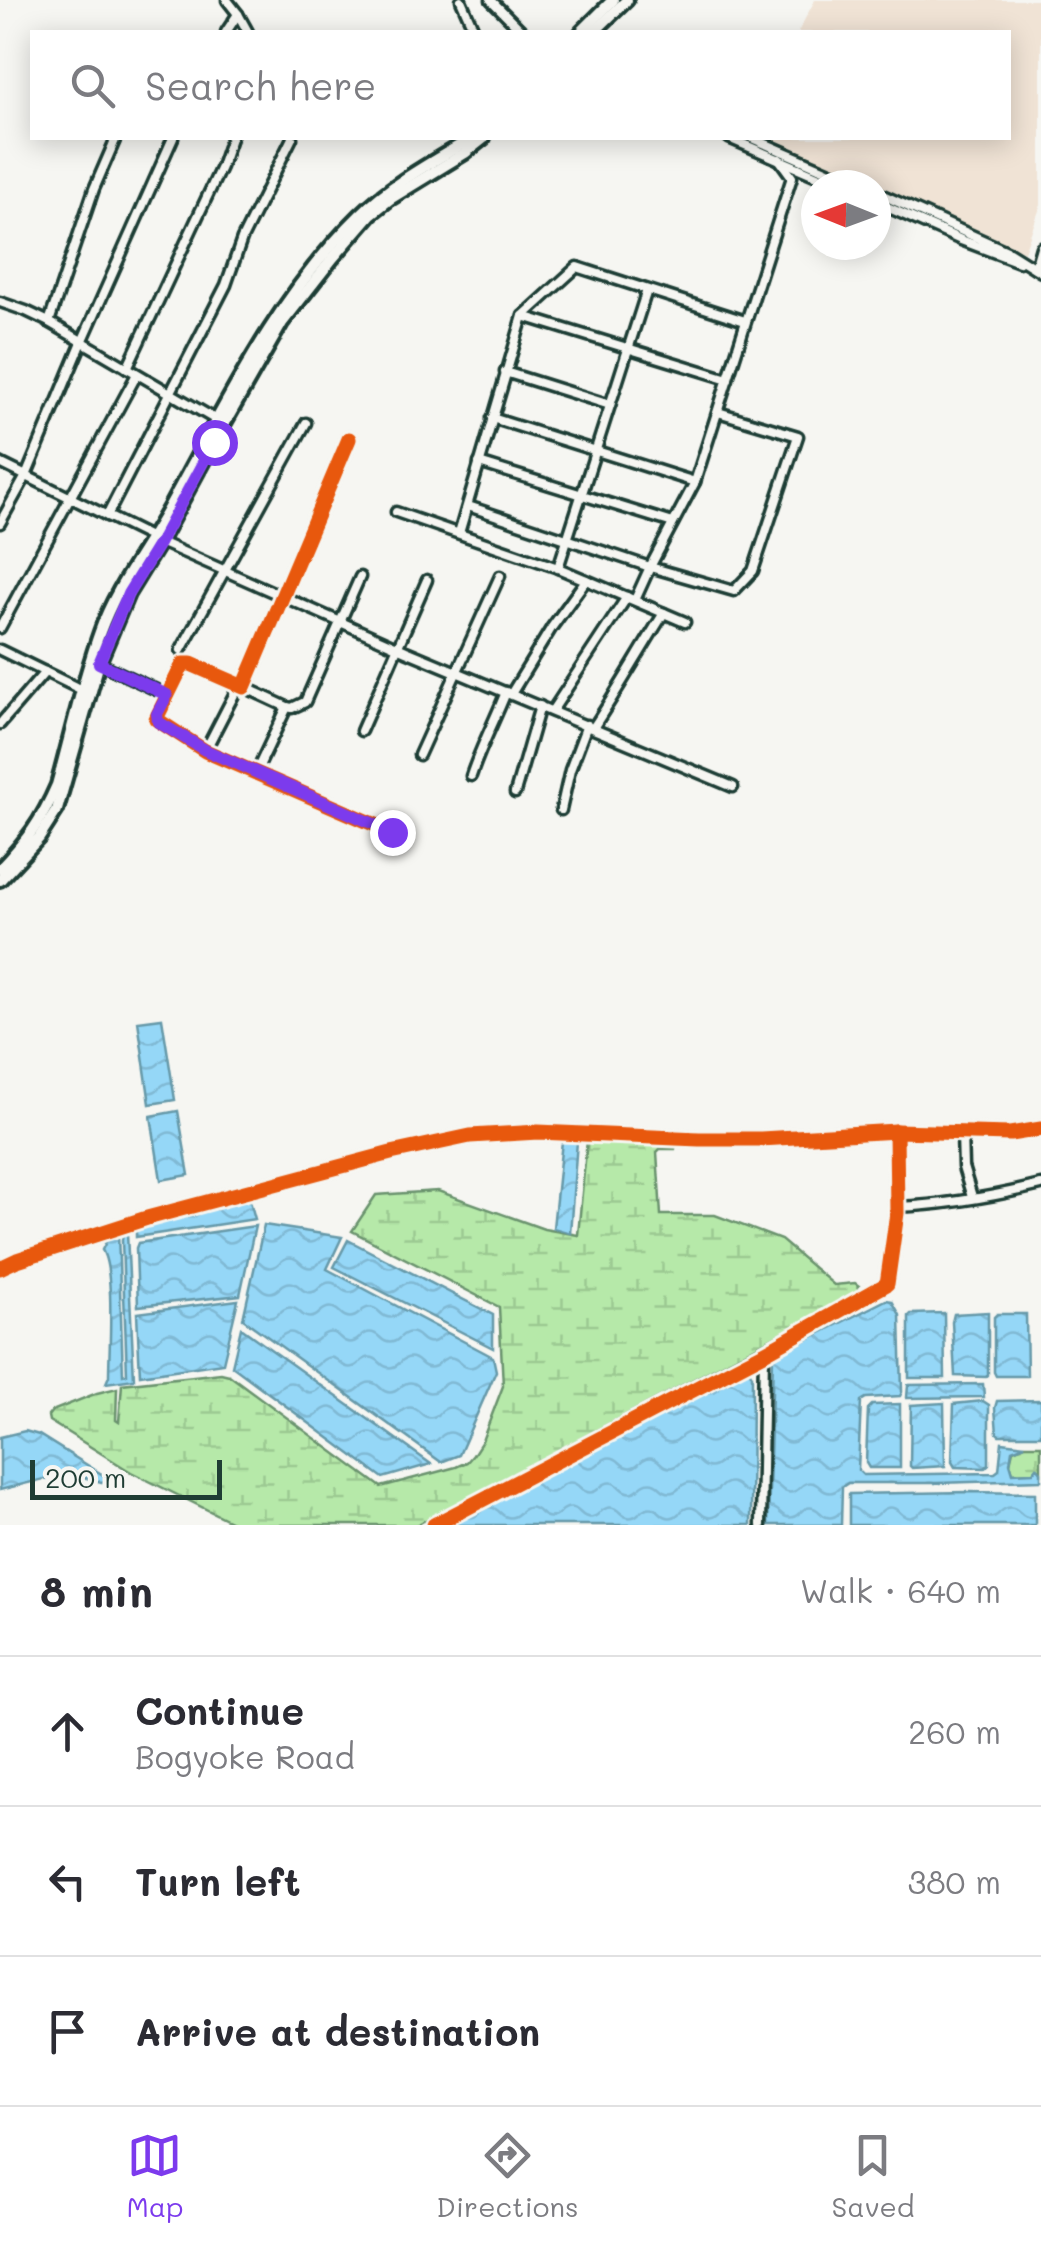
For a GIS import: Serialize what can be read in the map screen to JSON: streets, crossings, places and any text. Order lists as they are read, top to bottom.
{
  "scale_bar": "200 m",
  "north": "left",
  "page": {
    "search": "Search here",
    "scale": "200 m",
    "heading": ["8 min", "Walk · 640 m"],
    "list": [
      ["Continue", "Bogyoke Road", "260 m"],
      ["Turn left", "380 m"],
      "Arrive at destination"
    ],
    "nav": ["Map", "Directions", "Saved"]
  }
}
